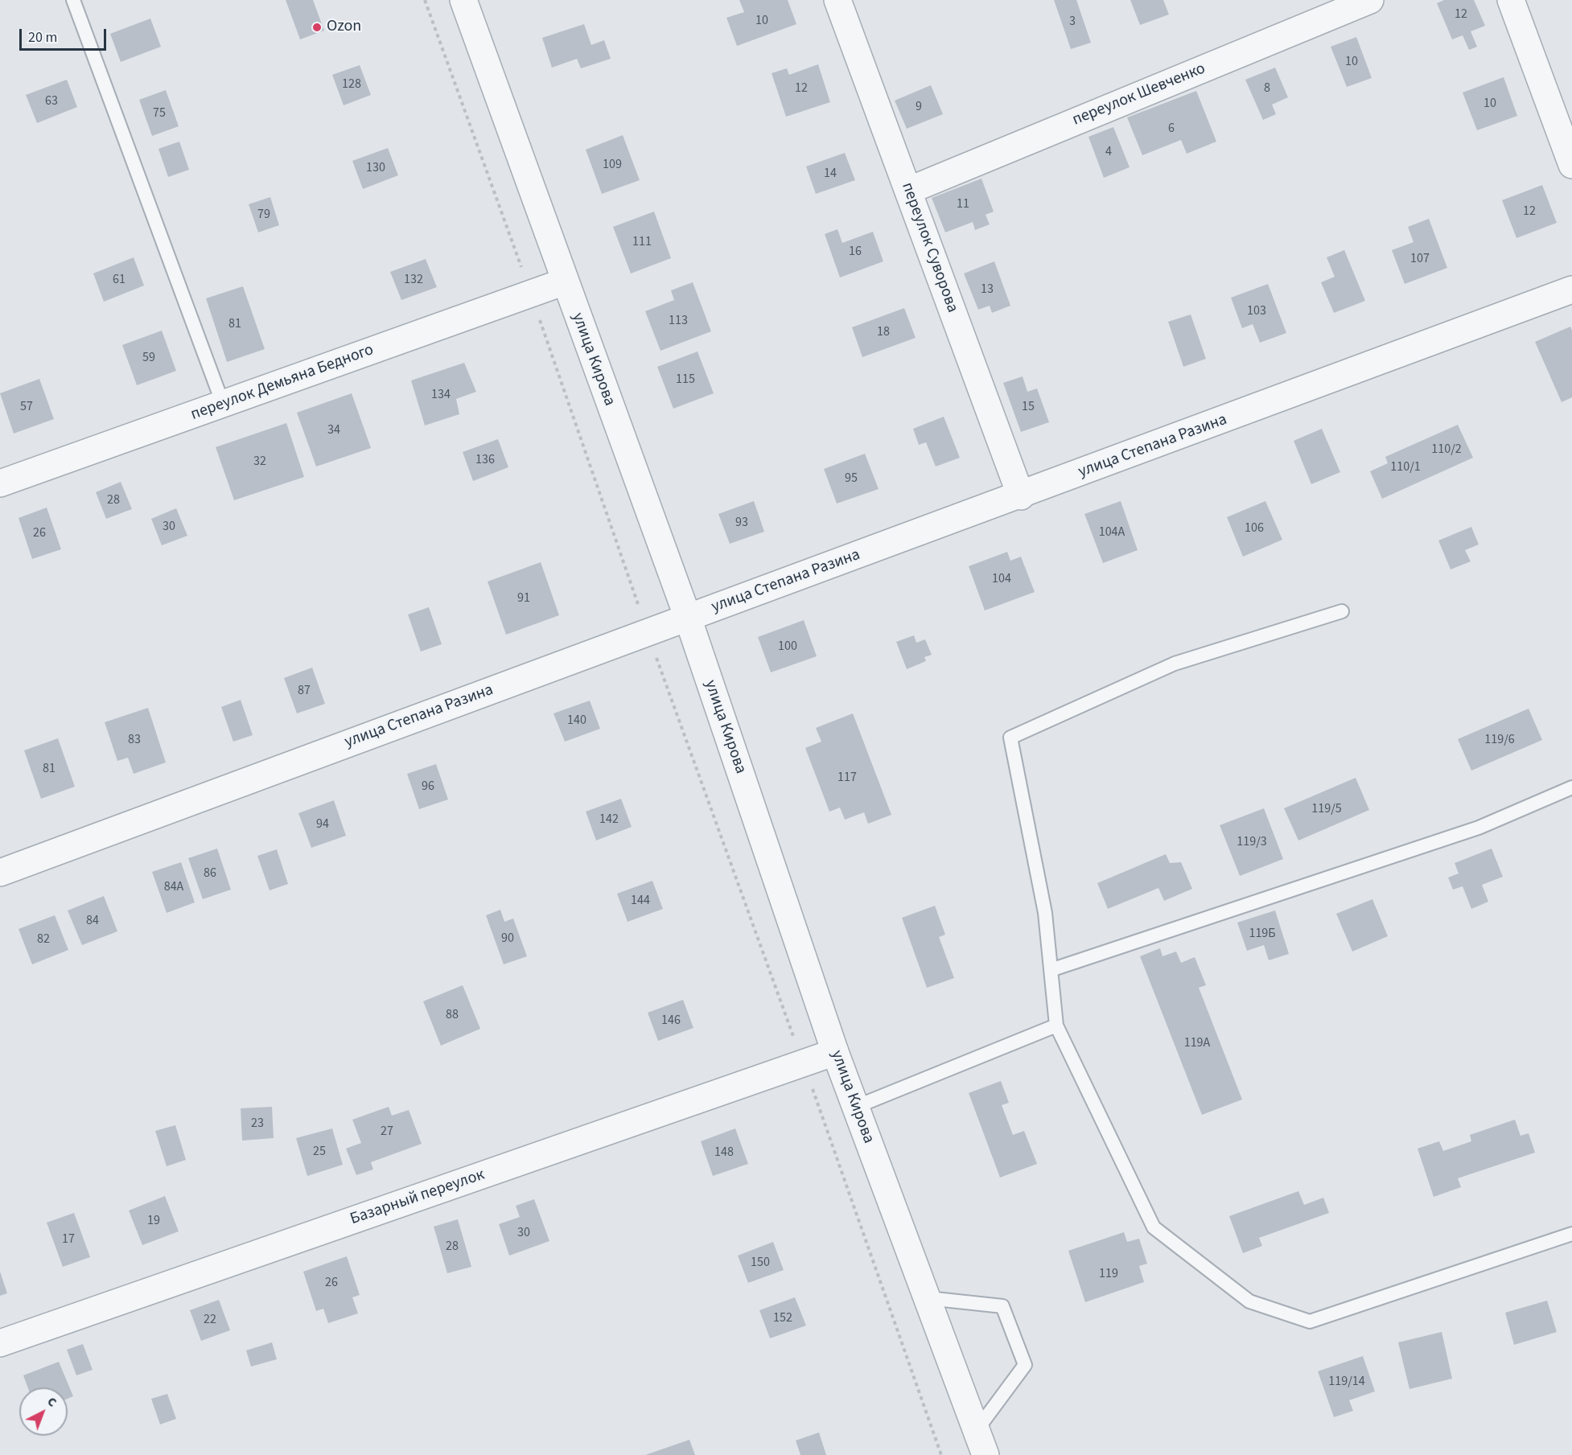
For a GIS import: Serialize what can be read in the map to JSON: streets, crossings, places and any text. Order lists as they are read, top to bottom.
{
  "streets": {
    "street": [
      "переулок Шевченко",
      "переулок Суворова",
      "улица Кирова",
      "переулок Демьяна Бедного",
      "улица Степана Разина",
      "Базарный переулок"
    ]
  },
  "crossings": [
    ["переулок Шевченко", "переулок Суворова"],
    ["переулок Суворова", "улица Степана Разина"],
    ["улица Кирова", "переулок Демьяна Бедного"],
    ["улица Кирова", "улица Степана Разина"],
    ["улица Кирова", "Базарный переулок"]
  ],
  "places": ["Ozon"],
  "house_numbers": [
    "12",
    "10",
    "3",
    "10",
    "128",
    "12",
    "8",
    "63",
    "10",
    "9",
    "75",
    "6",
    "4",
    "109",
    "130",
    "14",
    "11",
    "12",
    "79",
    "111",
    "16",
    "107",
    "61",
    "132",
    "13",
    "103",
    "113",
    "81",
    "18",
    "59",
    "115",
    "134",
    "57",
    "15",
    "34",
    "110/2",
    "136",
    "32",
    "110/1",
    "95",
    "28",
    "93",
    "30",
    "106",
    "104А",
    "26",
    "104",
    "91",
    "100",
    "87",
    "140",
    "83",
    "119/6",
    "81",
    "117",
    "96",
    "119/5",
    "142",
    "94",
    "119/3",
    "86",
    "84А",
    "144",
    "84",
    "119Б",
    "90",
    "82",
    "88",
    "146",
    "119А",
    "23",
    "27",
    "25",
    "148",
    "19",
    "30",
    "17",
    "28",
    "150",
    "119",
    "26",
    "152",
    "22",
    "119/14"
  ],
  "scale_bar": "20 m",
  "north": "top right"
}
